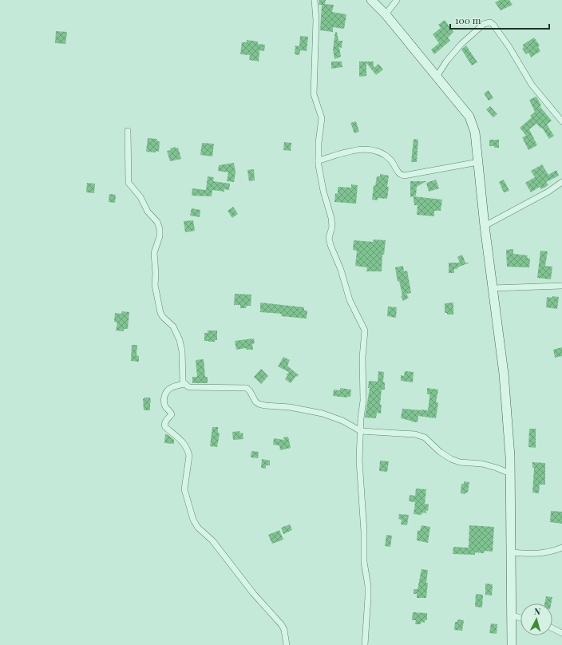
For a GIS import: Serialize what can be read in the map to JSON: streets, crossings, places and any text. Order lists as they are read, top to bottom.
{
  "scale_bar": "100 m",
  "north": "top"
}
